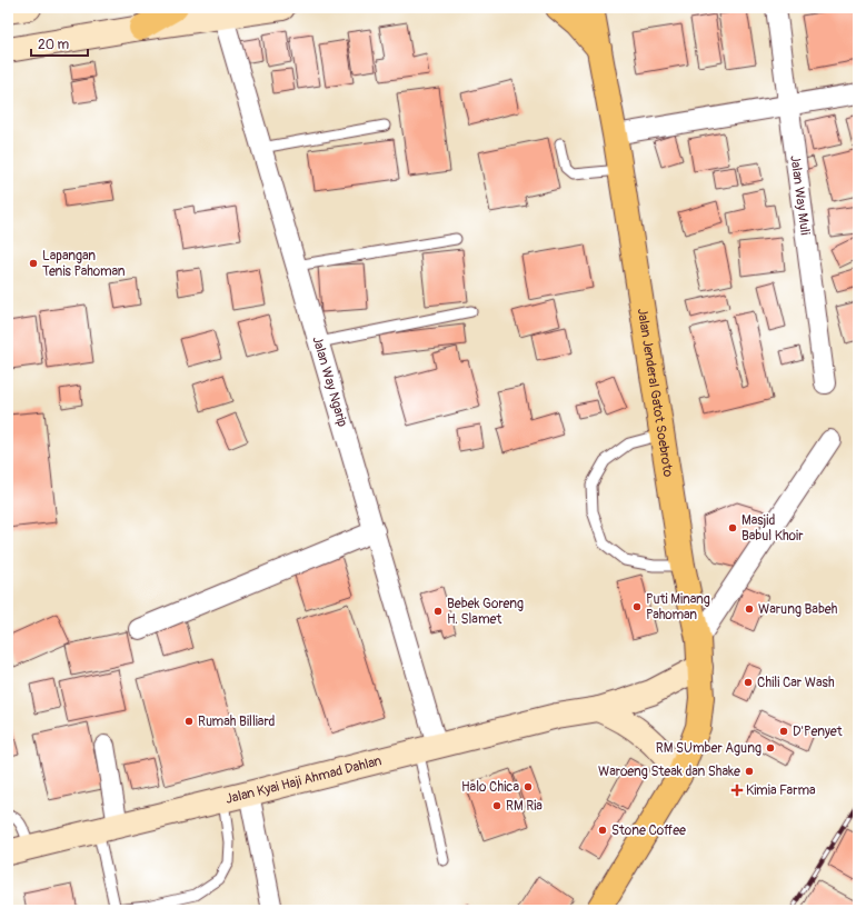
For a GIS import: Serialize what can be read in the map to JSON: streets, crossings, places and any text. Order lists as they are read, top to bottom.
{
  "streets": {
    "main road": ["Jalan Jenderal Gatot Soebroto", "Jalan Kyai Haji Ahmad Dahlan"],
    "street": ["Jalan Way Muli", "Jalan Way Ngarip"]
  },
  "crossings": [
    ["Jalan Way Ngarip", "Jalan Kyai Haji Ahmad Dahlan"],
    ["Jalan Jenderal Gatot Soebroto", "Jalan Kyai Haji Ahmad Dahlan"]
  ],
  "places": {
    "other": [
      "Lapangan Tenis Pahoman",
      "Masjid Babul Khoir",
      "Puti Minang Pahoman",
      "Warung Babeh",
      "Bebek Goreng H. Slamet",
      "Chili Car Wash",
      "Rumah Billiard",
      "D'Penyet",
      "RM SUmber Agung",
      "Waroeng Steak dan Shake",
      "Halo Chica",
      "RM Ria",
      "Stone Coffee"
    ],
    "health": ["Kimia Farma"]
  },
  "scale_bar": "20 m"
}
